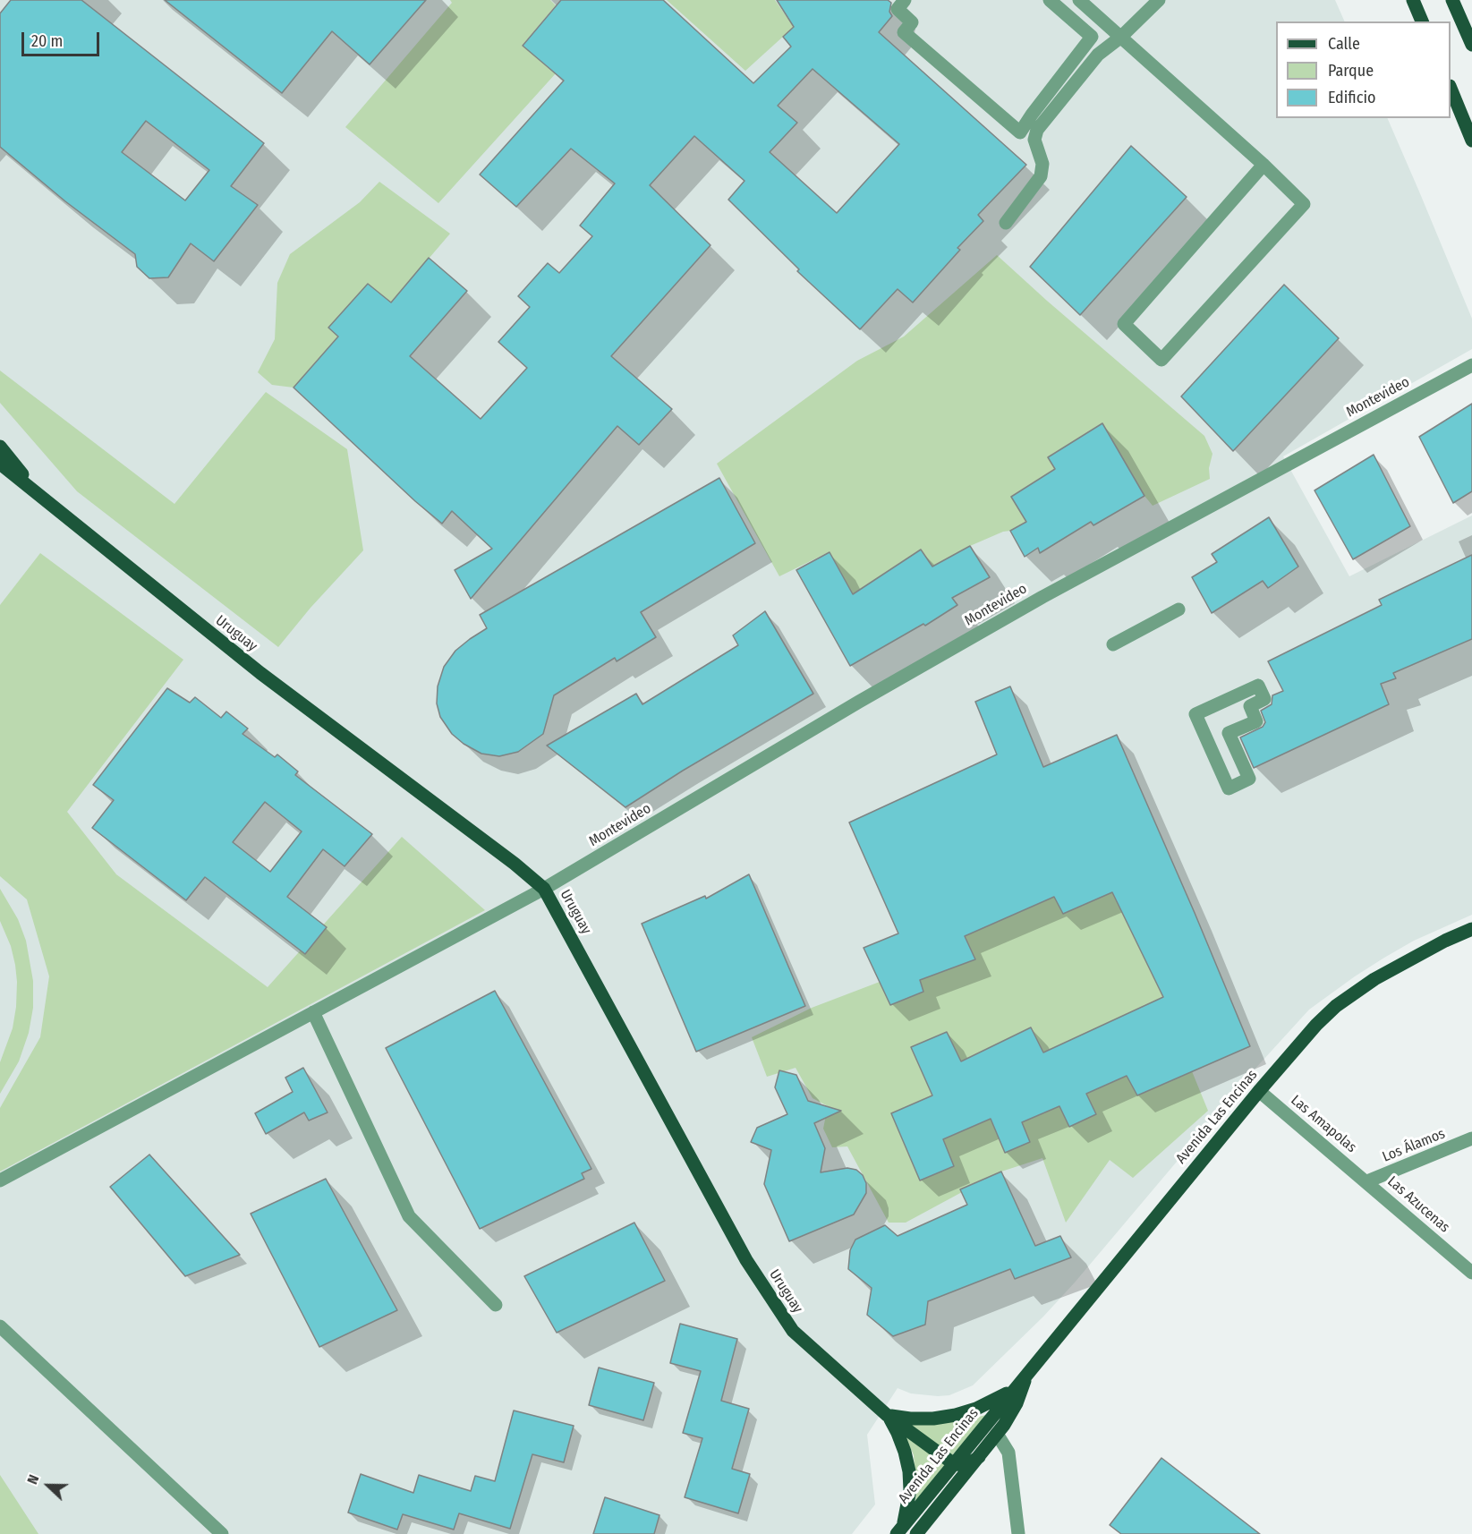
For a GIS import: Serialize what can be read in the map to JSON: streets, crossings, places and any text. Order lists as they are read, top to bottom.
{
  "streets": {
    "main road": ["Uruguay", "Avenida Las Encinas"],
    "street": [
      "Montevideo",
      "Las Amapolas",
      "Los Álamos",
      "Las Azucenas"
    ]
  },
  "crossings": [
    ["Montevideo", "Uruguay"],
    ["Uruguay", "Avenida Las Encinas"],
    ["Avenida Las Encinas", "Las Amapolas"],
    ["Las Amapolas", "Los Álamos"],
    ["Las Amapolas", "Las Azucenas"],
    ["Los Álamos", "Las Azucenas"]
  ],
  "legend": ["Calle", "Parque", "Edificio"],
  "scale_bar": "20 m",
  "north": "left"
}
